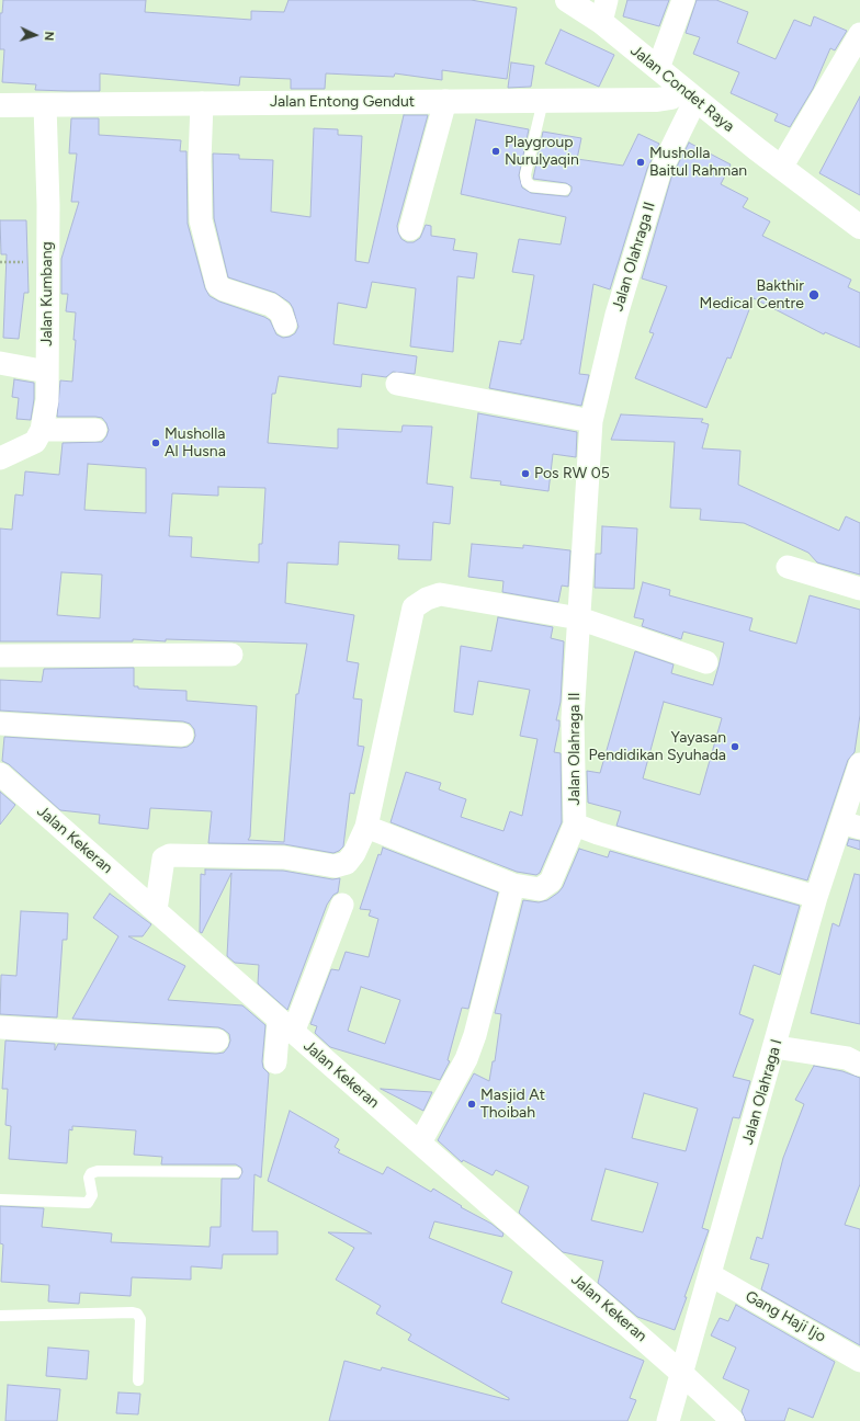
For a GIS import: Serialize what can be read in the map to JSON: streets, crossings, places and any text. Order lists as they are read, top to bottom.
{
  "streets": {
    "street": [
      "Jalan Condet Raya",
      "Jalan Entong Gendut",
      "Jalan Olahraga II",
      "Jalan Kumbang",
      "Jalan Kekeran",
      "Jalan Olahraga I",
      "Gang Haji Ijo"
    ]
  },
  "crossings": [
    ["Jalan Condet Raya", "Jalan Entong Gendut"],
    ["Jalan Condet Raya", "Jalan Olahraga II"],
    ["Jalan Entong Gendut", "Jalan Olahraga II"],
    ["Jalan Entong Gendut", "Jalan Kumbang"],
    ["Jalan Olahraga II", "Jalan Olahraga I"],
    ["Jalan Kekeran", "Jalan Olahraga I"],
    ["Jalan Olahraga I", "Gang Haji Ijo"]
  ],
  "places": [
    "Playgroup Nurulyaqin",
    "Musholla Baitul Rahman",
    "Bakthir Medical Centre",
    "Musholla Al Husna",
    "Pos RW 05",
    "Yayasan Pendidikan Syuhada",
    "Masjid At Thoibah"
  ],
  "north": "right"
}
